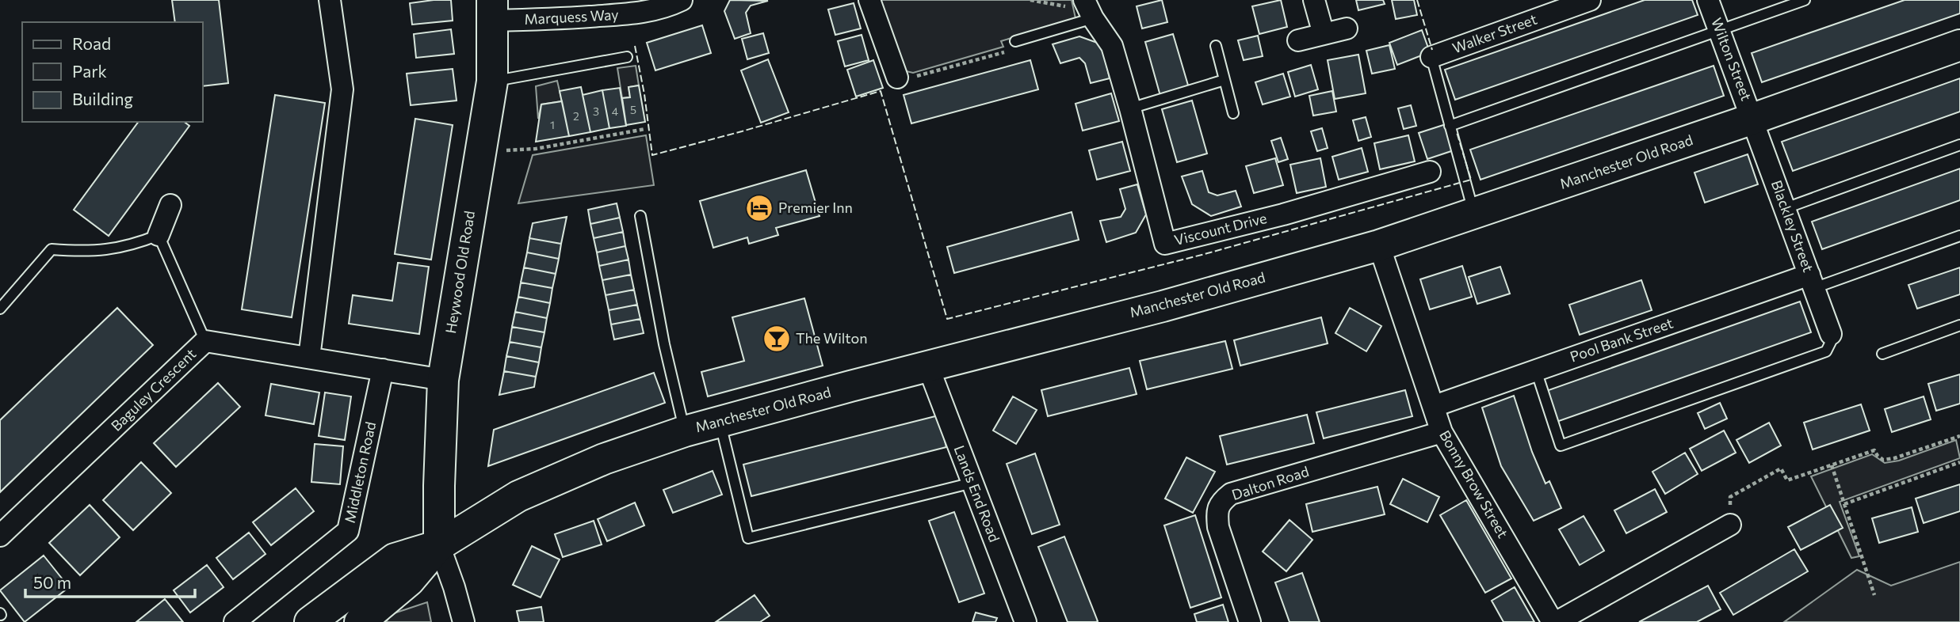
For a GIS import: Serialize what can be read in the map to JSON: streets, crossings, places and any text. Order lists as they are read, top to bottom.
{
  "streets": {
    "main road": ["Manchester Old Road", "Heywood Old Road"],
    "street": [
      "Marquess Way",
      "Walker Street",
      "Wilton Street",
      "Blackley Street",
      "Viscount Drive",
      "Pool Bank Street",
      "Baguley Crescent",
      "Middleton Road",
      "Dalton Road",
      "Bonny Brow Street",
      "Lands End Road"
    ]
  },
  "crossings": [
    ["Marquess Way", "Heywood Old Road"],
    ["Wilton Street", "Manchester Old Road"],
    ["Wilton Street", "Blackley Street"],
    ["Manchester Old Road", "Blackley Street"],
    ["Manchester Old Road", "Heywood Old Road"],
    ["Manchester Old Road", "Bonny Brow Street"],
    ["Manchester Old Road", "Lands End Road"],
    ["Blackley Street", "Pool Bank Street"],
    ["Heywood Old Road", "Baguley Crescent"],
    ["Pool Bank Street", "Bonny Brow Street"],
    ["Baguley Crescent", "Middleton Road"],
    ["Dalton Road", "Bonny Brow Street"]
  ],
  "places": {
    "hotel": ["Premier Inn"],
    "bar": ["The Wilton"]
  },
  "house_numbers": [
    "5",
    "3",
    "4",
    "2",
    "1"
  ],
  "legend": ["Road", "Park", "Building"],
  "scale_bar": "50 m"
}
